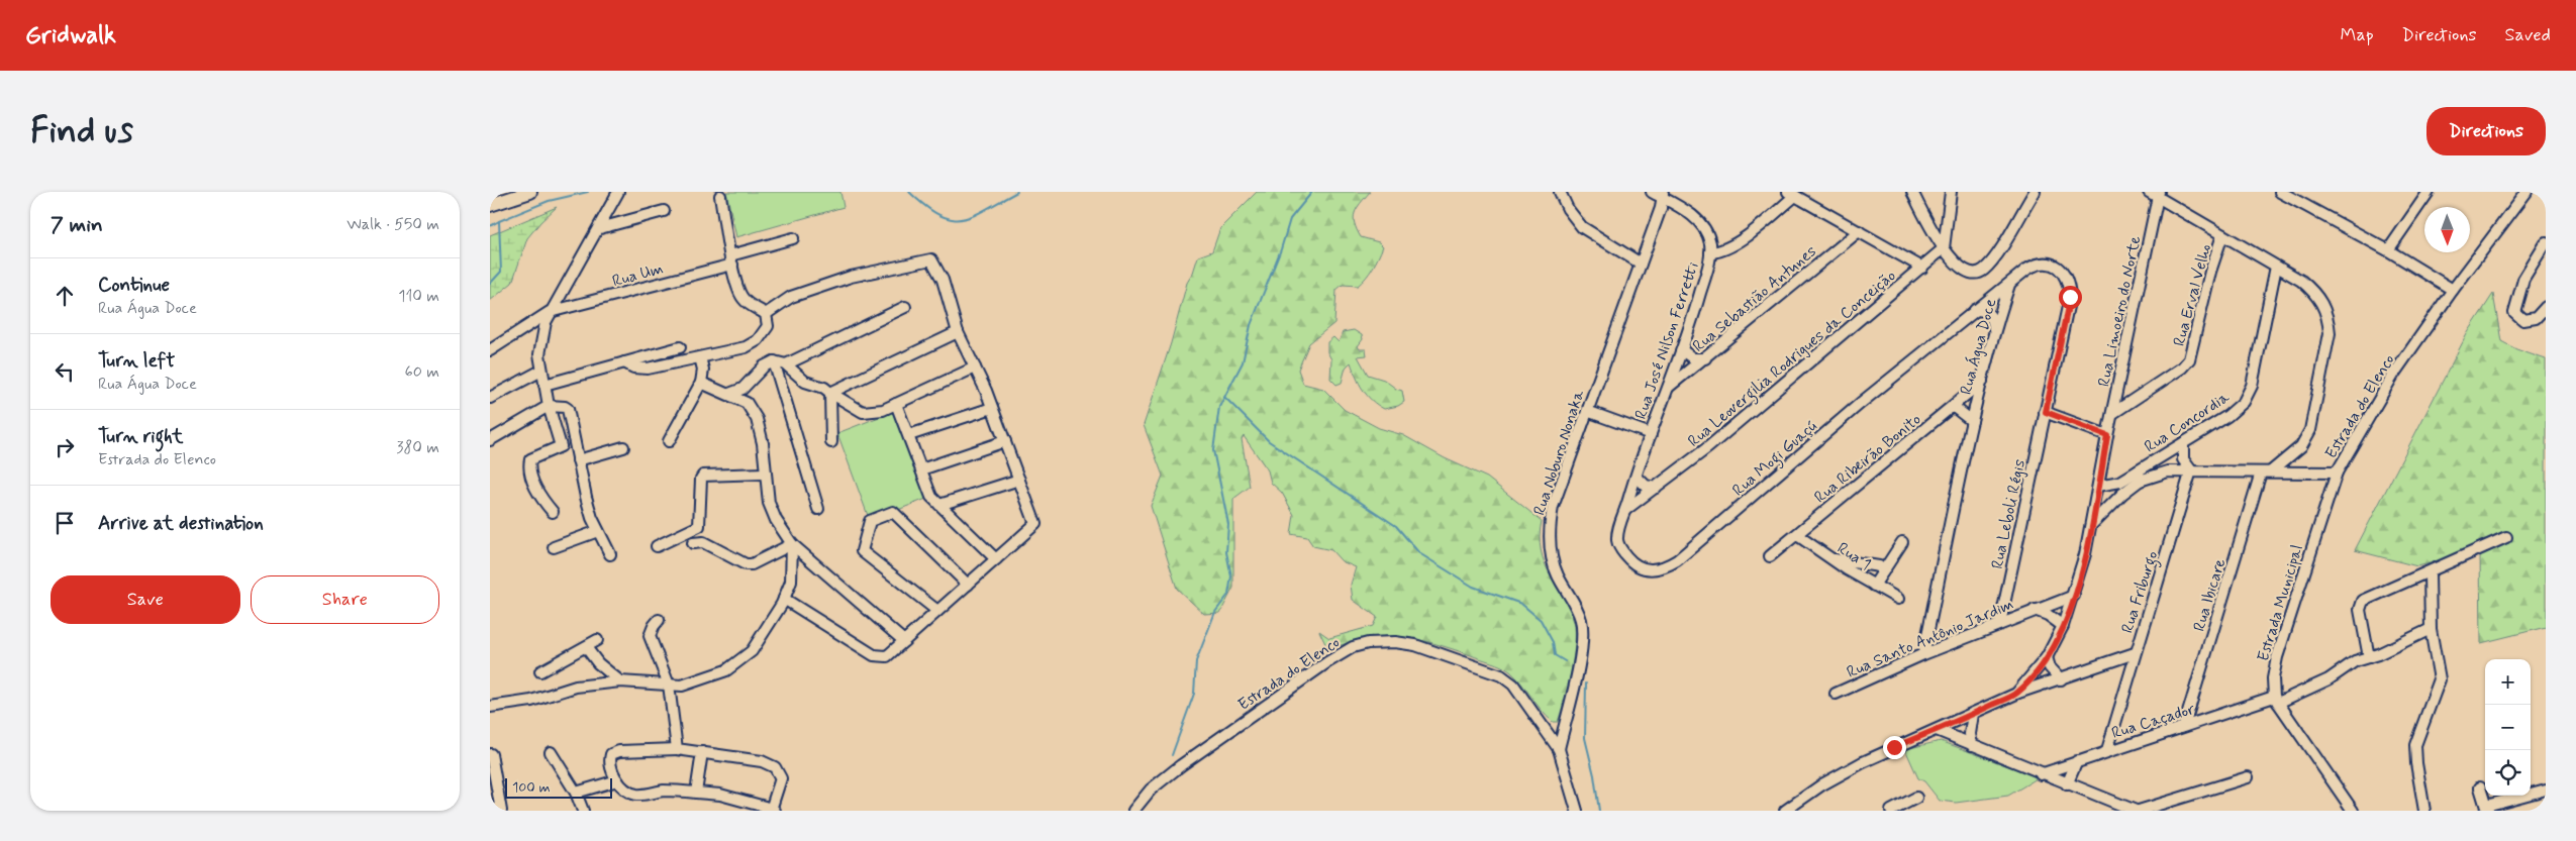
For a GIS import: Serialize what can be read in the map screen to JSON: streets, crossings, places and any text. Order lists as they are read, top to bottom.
{
  "streets": {
    "street": [
      "Rua Um",
      "Rua Erval Velho",
      "Rua Sebastião Antunes",
      "Rua Limoeiro do Norte",
      "Rua José Nilson Ferretti",
      "Rua Água Doce",
      "Rua Leovergilia Rodrigues da Conceição",
      "Estrada do Elenco",
      "Rua Concordia",
      "Rua Noburo Nonaka",
      "Rua Mogi Guaçú",
      "Rua Ribeirão Bonito",
      "Rua Leboli Régis",
      "Rua 1",
      "Rua Friburgo",
      "Rua Ibicare",
      "Estrada Municipal",
      "Rua Santo Antônio Jardim",
      "Rua Caçador"
    ]
  },
  "crossings": [
    ["Rua Erval Velho", "Rua Limoeiro do Norte"],
    ["Rua Sebastião Antunes", "Rua José Nilson Ferretti"],
    ["Rua José Nilson Ferretti", "Rua Leovergilia Rodrigues da Conceição"],
    ["Rua José Nilson Ferretti", "Rua Noburo Nonaka"],
    ["Rua José Nilson Ferretti", "Rua Mogi Guaçú"],
    ["Rua Água Doce", "Rua Mogi Guaçú"],
    ["Rua Água Doce", "Rua Ribeirão Bonito"],
    ["Rua Água Doce", "Rua Leboli Régis"],
    ["Rua Água Doce", "Rua Santo Antônio Jardim"],
    ["Rua Leovergilia Rodrigues da Conceição", "Rua Mogi Guaçú"],
    ["Estrada do Elenco", "Rua Concordia"],
    ["Estrada do Elenco", "Rua Noburo Nonaka"],
    ["Estrada do Elenco", "Rua Friburgo"],
    ["Estrada do Elenco", "Rua Ibicare"],
    ["Estrada do Elenco", "Estrada Municipal"],
    ["Rua Ribeirão Bonito", "Rua 1"],
    ["Rua Leboli Régis", "Rua Santo Antônio Jardim"],
    ["Rua Friburgo", "Rua Caçador"],
    ["Rua Ibicare", "Rua Caçador"],
    ["Estrada Municipal", "Rua Caçador"]
  ],
  "scale_bar": "100 m",
  "north": "bottom",
  "page": {
    "header": "Gridwalk",
    "nav": ["Map", "Directions", "Saved"],
    "buttons": [
      "Directions",
      ["Save", "Share"]
    ],
    "title": "Find us",
    "heading": ["7 min", "Walk · 550 m"],
    "list": [
      ["Continue", "Rua Água Doce", "110 m"],
      ["Turn left", "Rua Água Doce", "60 m"],
      ["Turn right", "Estrada do Elenco", "380 m"],
      "Arrive at destination"
    ],
    "map_buttons": ["+", "−"],
    "scale": "100 m"
  }
}
